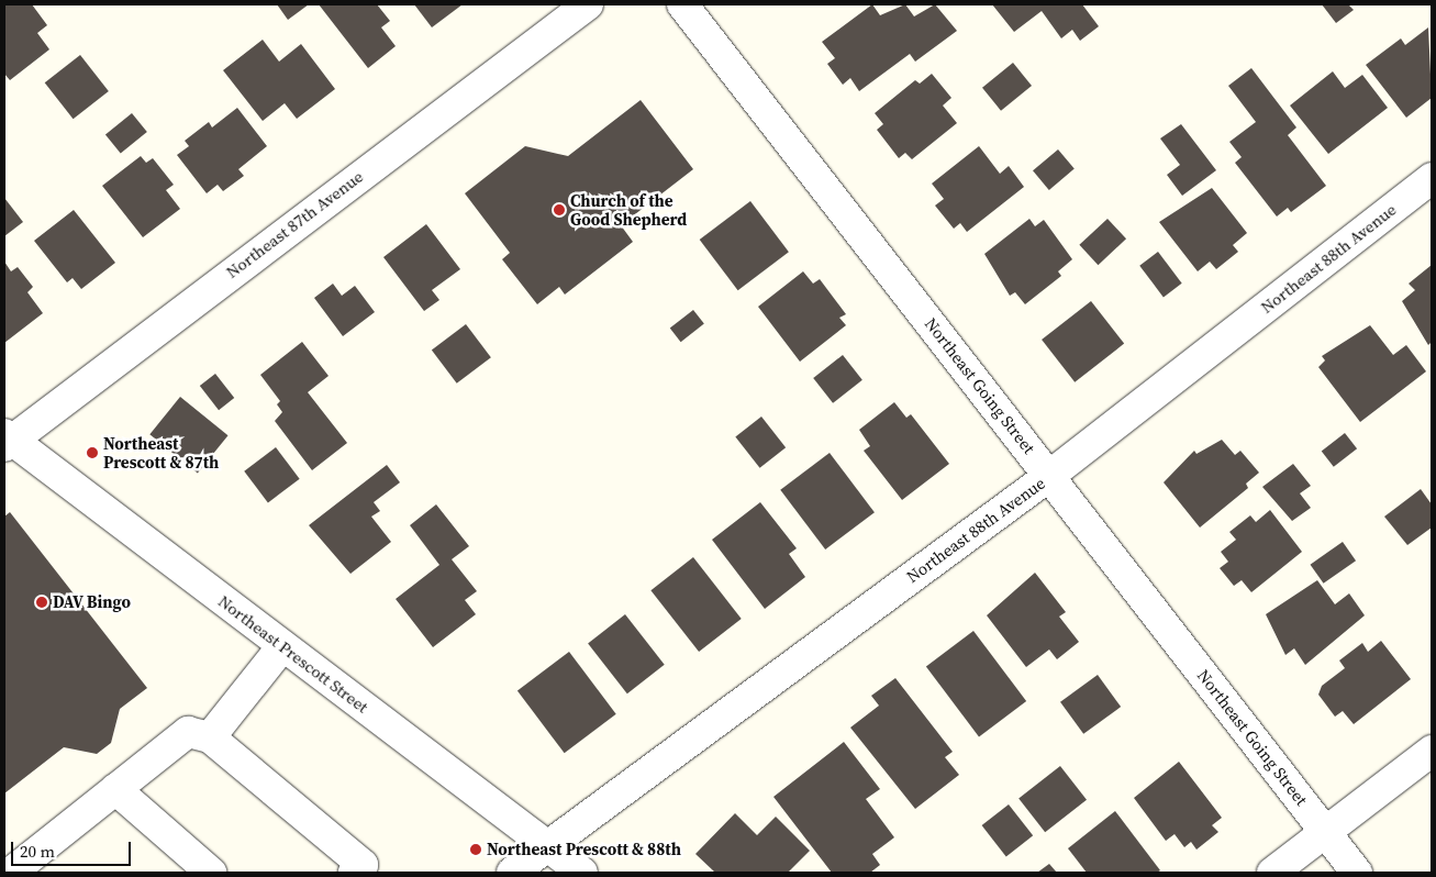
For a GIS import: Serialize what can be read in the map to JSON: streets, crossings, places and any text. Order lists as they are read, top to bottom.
{
  "streets": {
    "street": [
      "Northeast 87th Avenue",
      "Northeast 88th Avenue",
      "Northeast Going Street",
      "Northeast Prescott Street"
    ]
  },
  "crossings": [
    ["Northeast 87th Avenue", "Northeast Prescott Street"],
    ["Northeast 88th Avenue", "Northeast Going Street"],
    ["Northeast 88th Avenue", "Northeast Prescott Street"]
  ],
  "places": [
    "Church of the Good Shepherd",
    "Northeast Prescott & 87th",
    "DAV Bingo",
    "Northeast Prescott & 88th"
  ],
  "scale_bar": "20 m"
}
